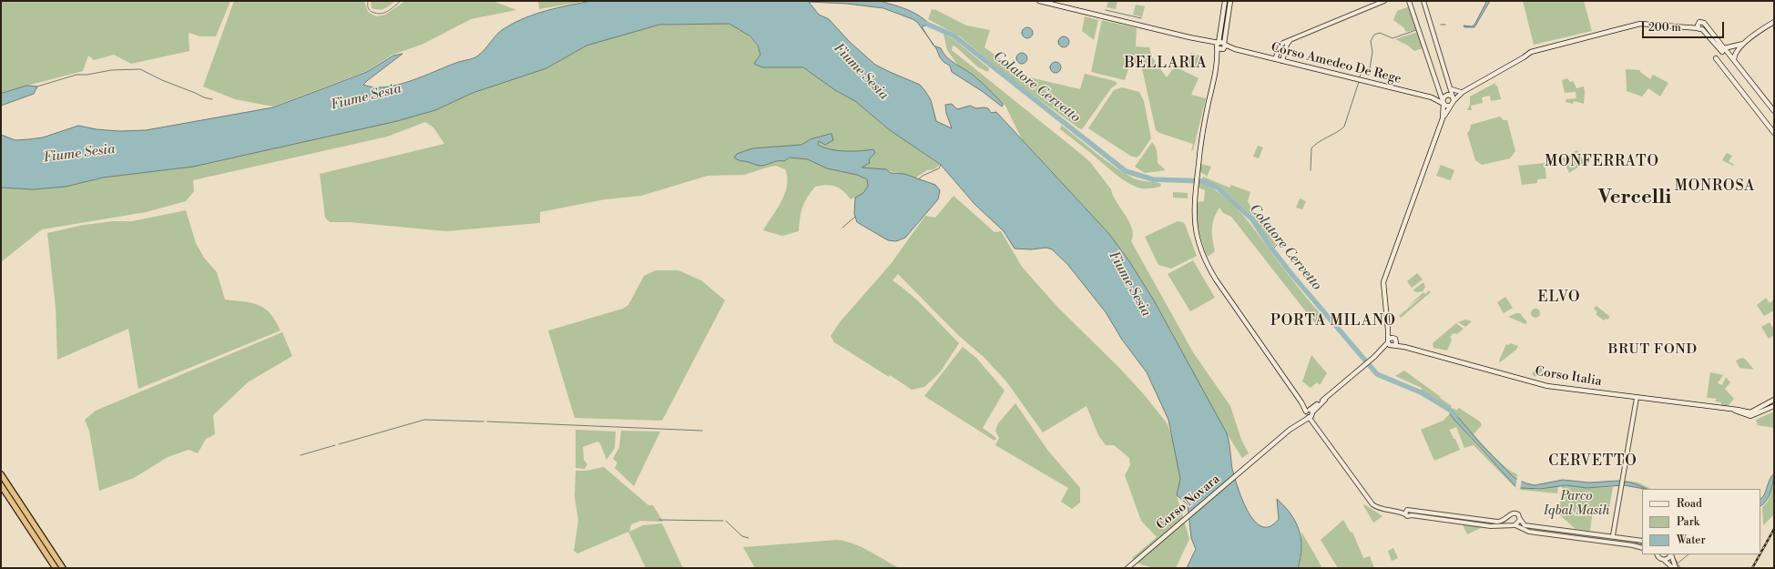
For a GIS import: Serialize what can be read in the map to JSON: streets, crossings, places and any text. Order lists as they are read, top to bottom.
{
  "streets": {
    "main road": ["Corso Amedeo De Rege", "Corso Italia", "Corso Novara"]
  },
  "crossings": [
    ["Corso Italia", "Corso Novara"]
  ],
  "districts": [
    "BELLARIA",
    "MONFERRATO",
    "MONROSA",
    "Vercelli",
    "ELVO",
    "PORTA MILANO",
    "BRUT FOND",
    "CERVETTO"
  ],
  "water": ["Fiume Sesia", "Colatore Cervetto"],
  "parks": ["Parco Iqbal Masih"],
  "legend": ["Road", "Park", "Water"],
  "scale_bar": "200 m"
}
